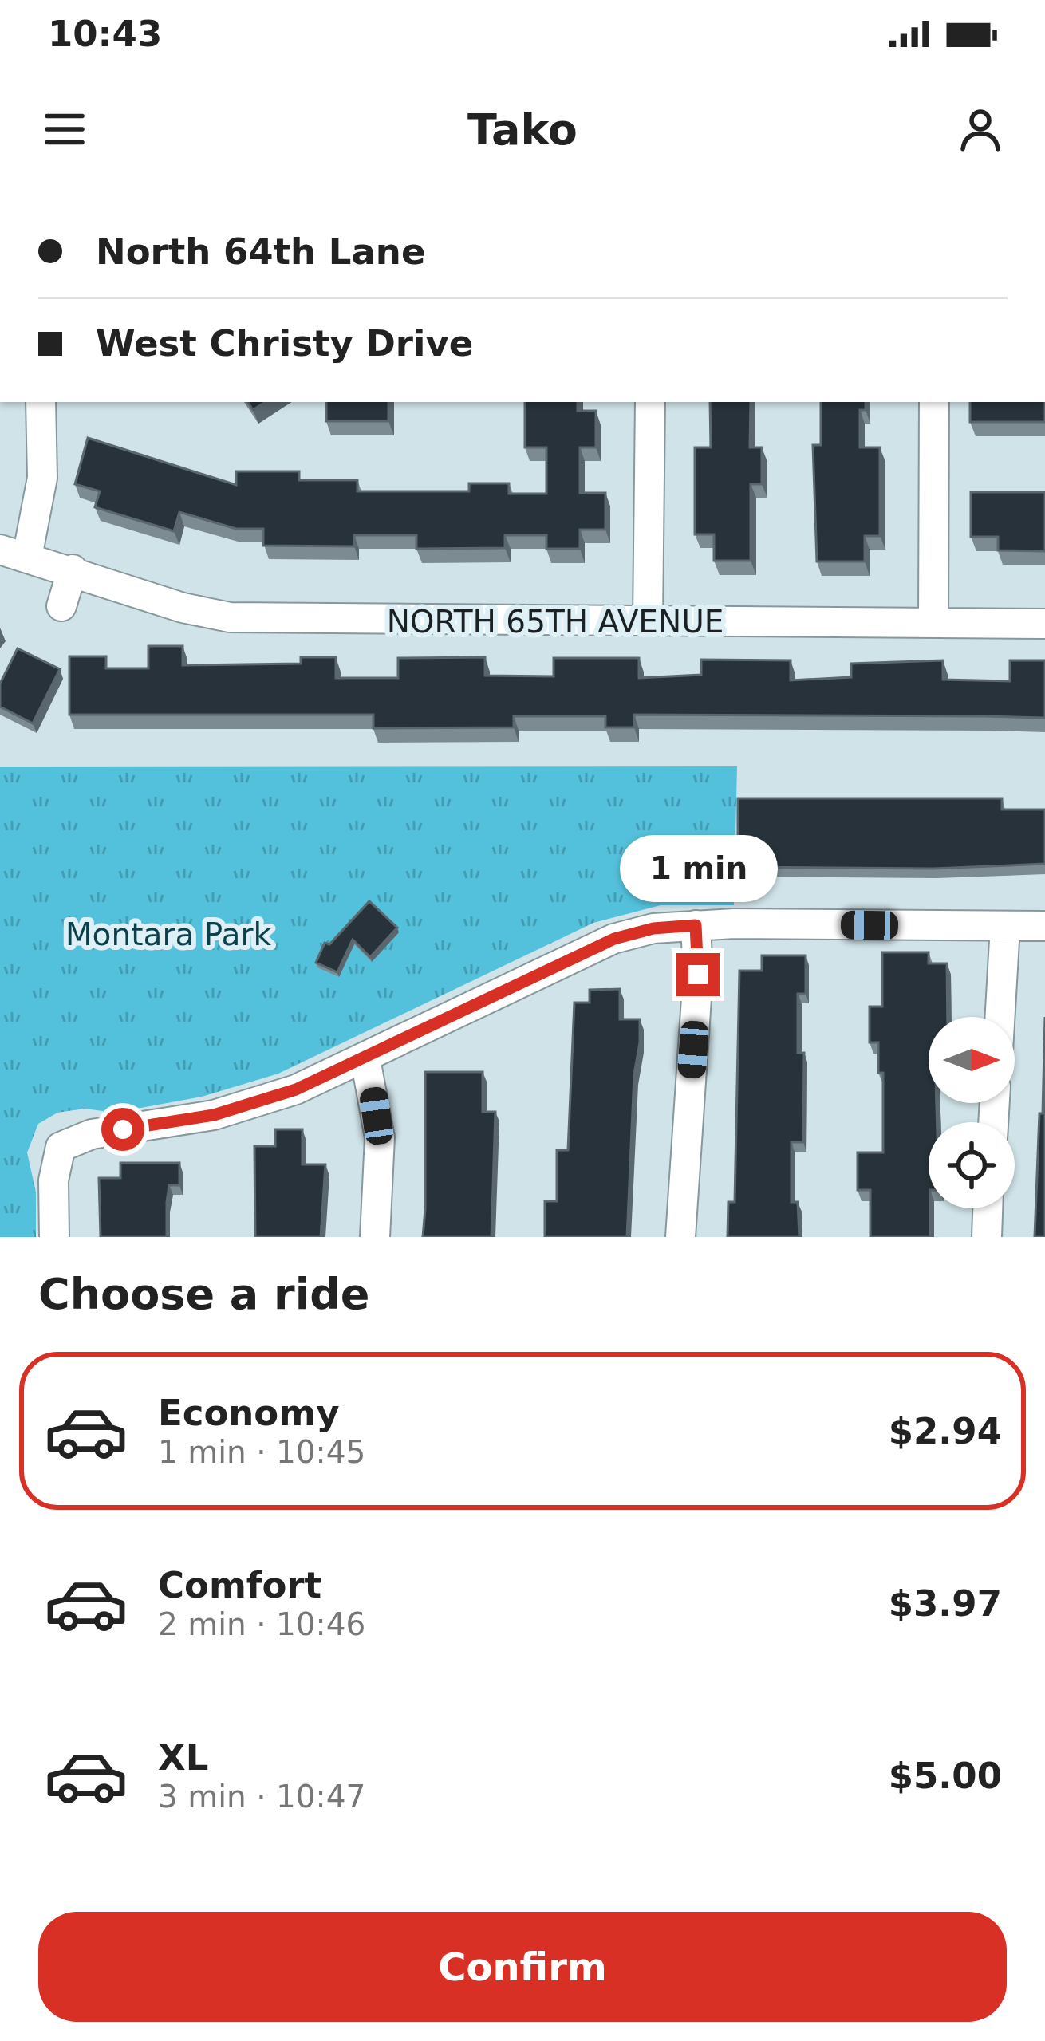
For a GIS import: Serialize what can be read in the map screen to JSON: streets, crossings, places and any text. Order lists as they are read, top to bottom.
{
  "streets": {
    "street": ["NORTH 65TH AVENUE"]
  },
  "parks": ["Montara Park"],
  "north": "right",
  "page": {
    "status": "10:43",
    "header": "Tako",
    "banner": ["North 64th Lane", "West Christy Drive"],
    "bubble": "1 min",
    "heading": "Choose a ride",
    "list": [
      {
        "name": "Economy",
        "note": "1 min · 10:45",
        "value": "$2.94"
      },
      {
        "name": "Comfort",
        "note": "2 min · 10:46",
        "value": "$3.97"
      },
      {
        "name": "XL",
        "note": "3 min · 10:47",
        "value": "$5.00"
      }
    ],
    "buttons": "Confirm"
  }
}
